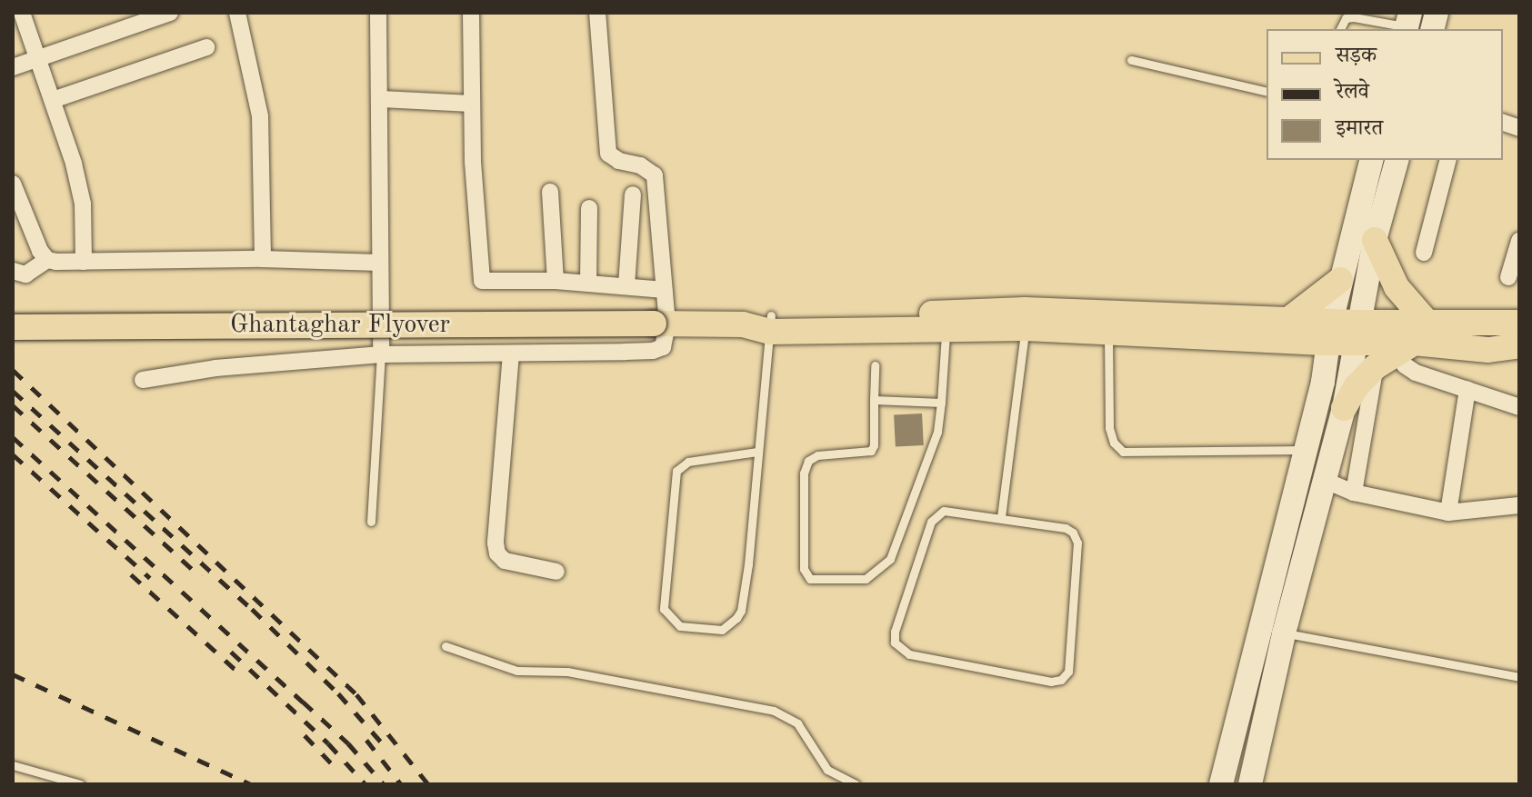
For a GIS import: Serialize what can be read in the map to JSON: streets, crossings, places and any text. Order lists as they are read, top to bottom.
{
  "streets": {
    "main road": ["Ghantaghar Flyover"]
  },
  "legend": ["सड़क", "रेलवे", "इमारत"]
}
